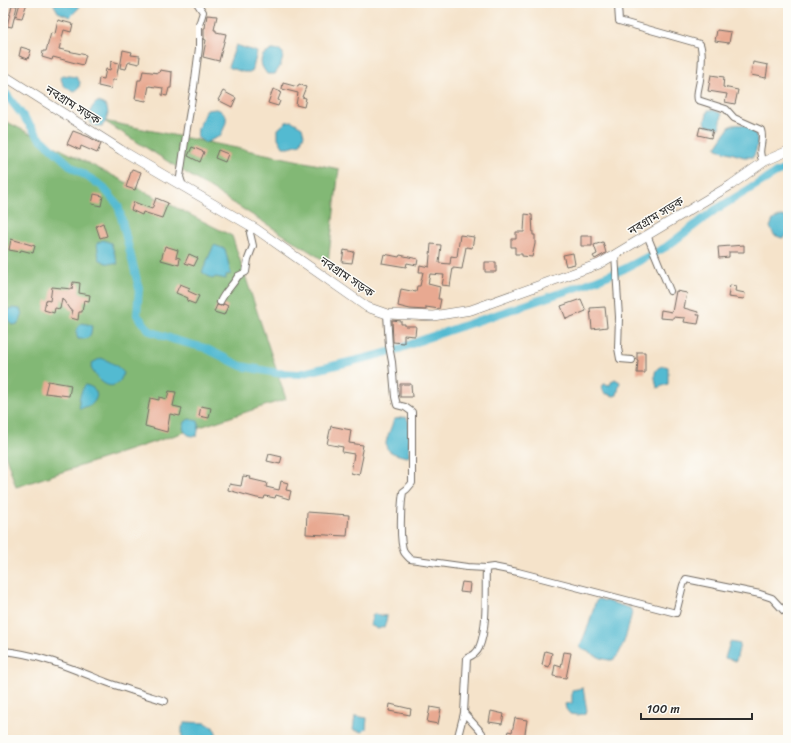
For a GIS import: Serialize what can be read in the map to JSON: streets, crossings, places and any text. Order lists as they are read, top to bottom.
{
  "streets": {
    "main road": ["নবগ্রাম সড়ক"]
  },
  "scale_bar": "100 m"
}
